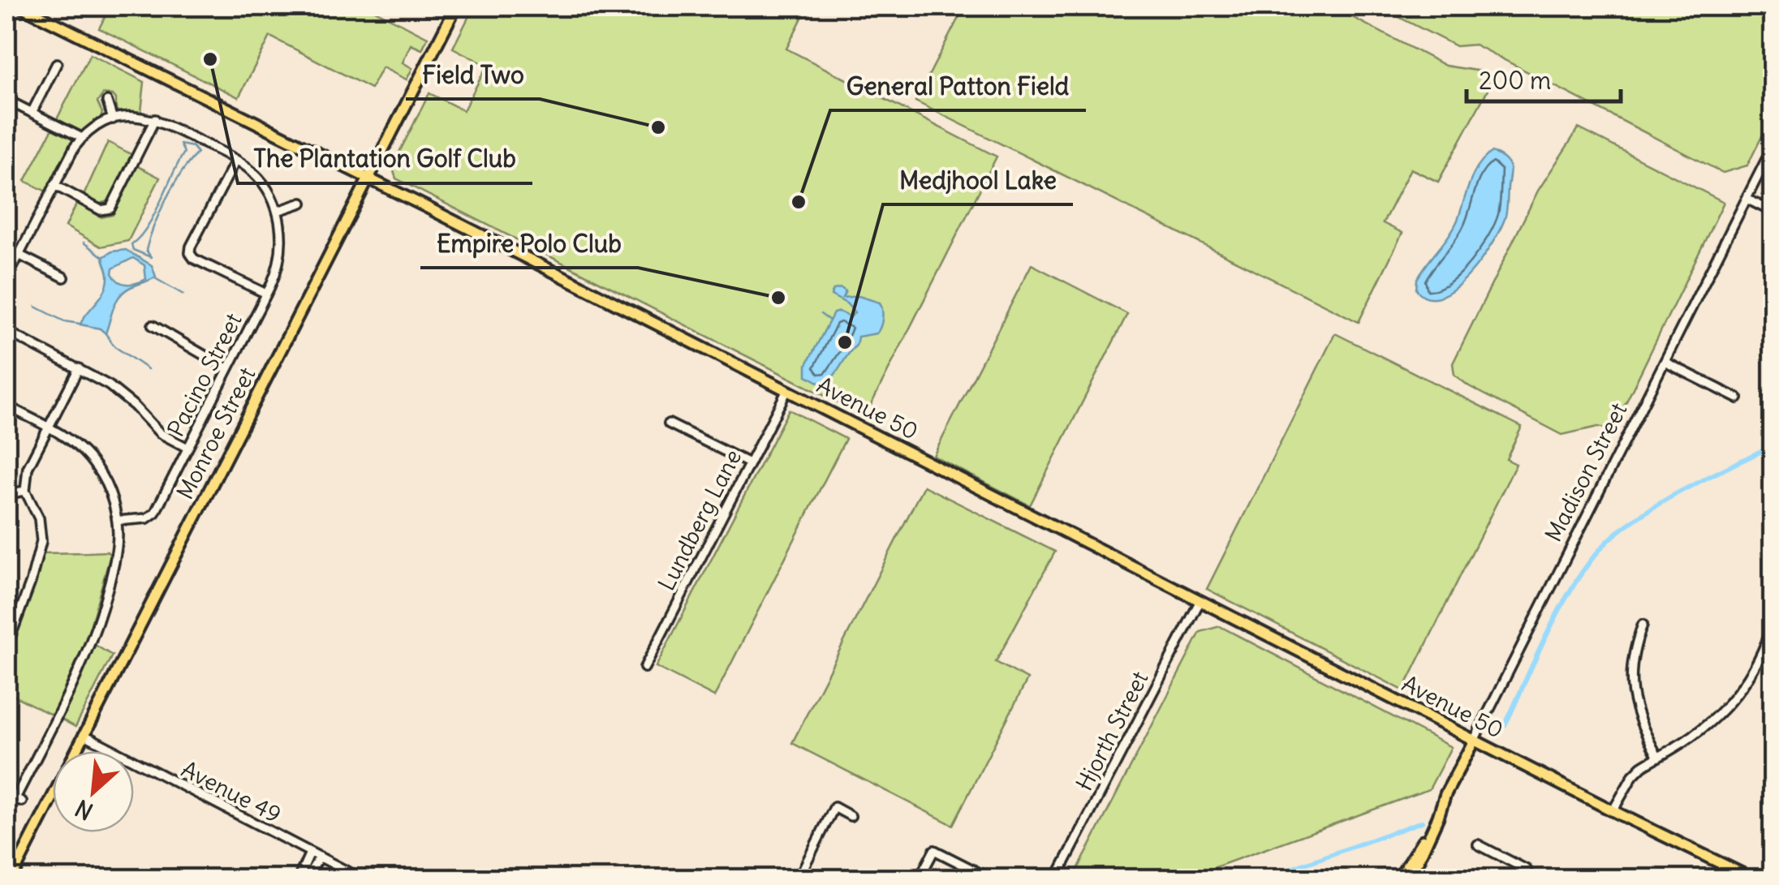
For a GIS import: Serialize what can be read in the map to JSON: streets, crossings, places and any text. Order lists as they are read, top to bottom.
{
  "streets": {
    "main road": ["Avenue 50", "Monroe Street", "Madison Street"],
    "street": [
      "Pacino Street",
      "Lundberg Lane",
      "Hjorth Street",
      "Avenue 49"
    ]
  },
  "crossings": [
    ["Avenue 50", "Monroe Street"],
    ["Avenue 50", "Madison Street"],
    ["Avenue 50", "Lundberg Lane"],
    ["Avenue 50", "Hjorth Street"],
    ["Monroe Street", "Avenue 49"]
  ],
  "places": [
    "The Plantation Golf Club",
    "Field Two",
    "General Patton Field",
    "Empire Polo Club",
    "Medjhool Lake"
  ],
  "scale_bar": "200 m",
  "north": "bottom left"
}
